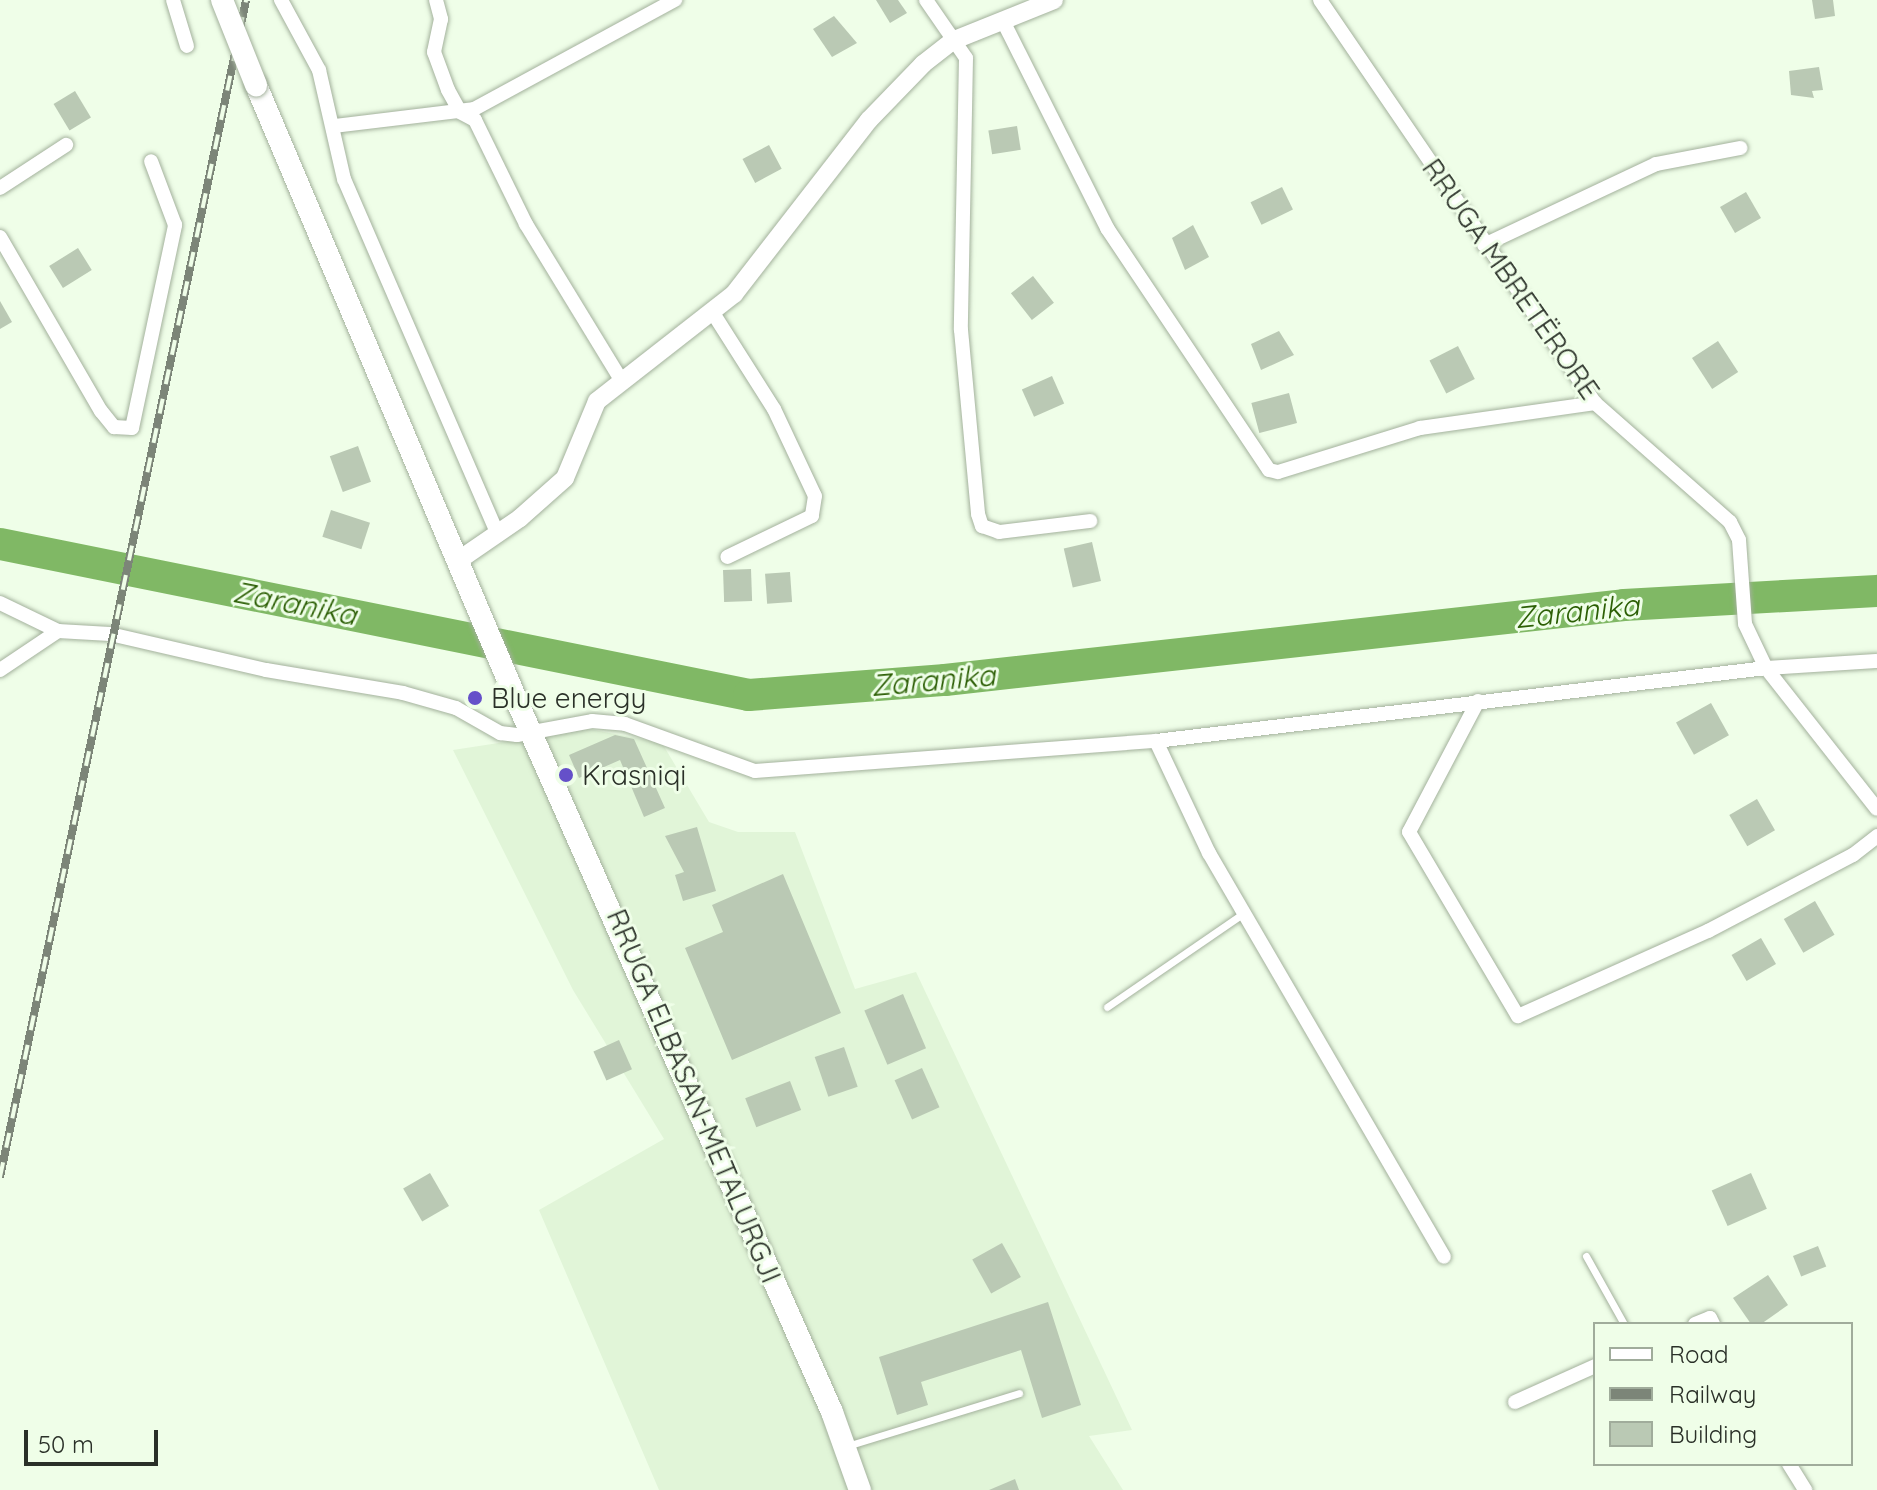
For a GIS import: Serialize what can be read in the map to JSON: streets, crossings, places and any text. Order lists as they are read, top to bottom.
{
  "streets": {
    "main road": ["RRUGA ELBASAN-METALURGJI"],
    "street": ["RRUGA MBRETËRORE"]
  },
  "water": ["Zaranika"],
  "places": ["Blue energy", "Krasniqi"],
  "legend": ["Road", "Railway", "Building"],
  "scale_bar": "50 m"
}
